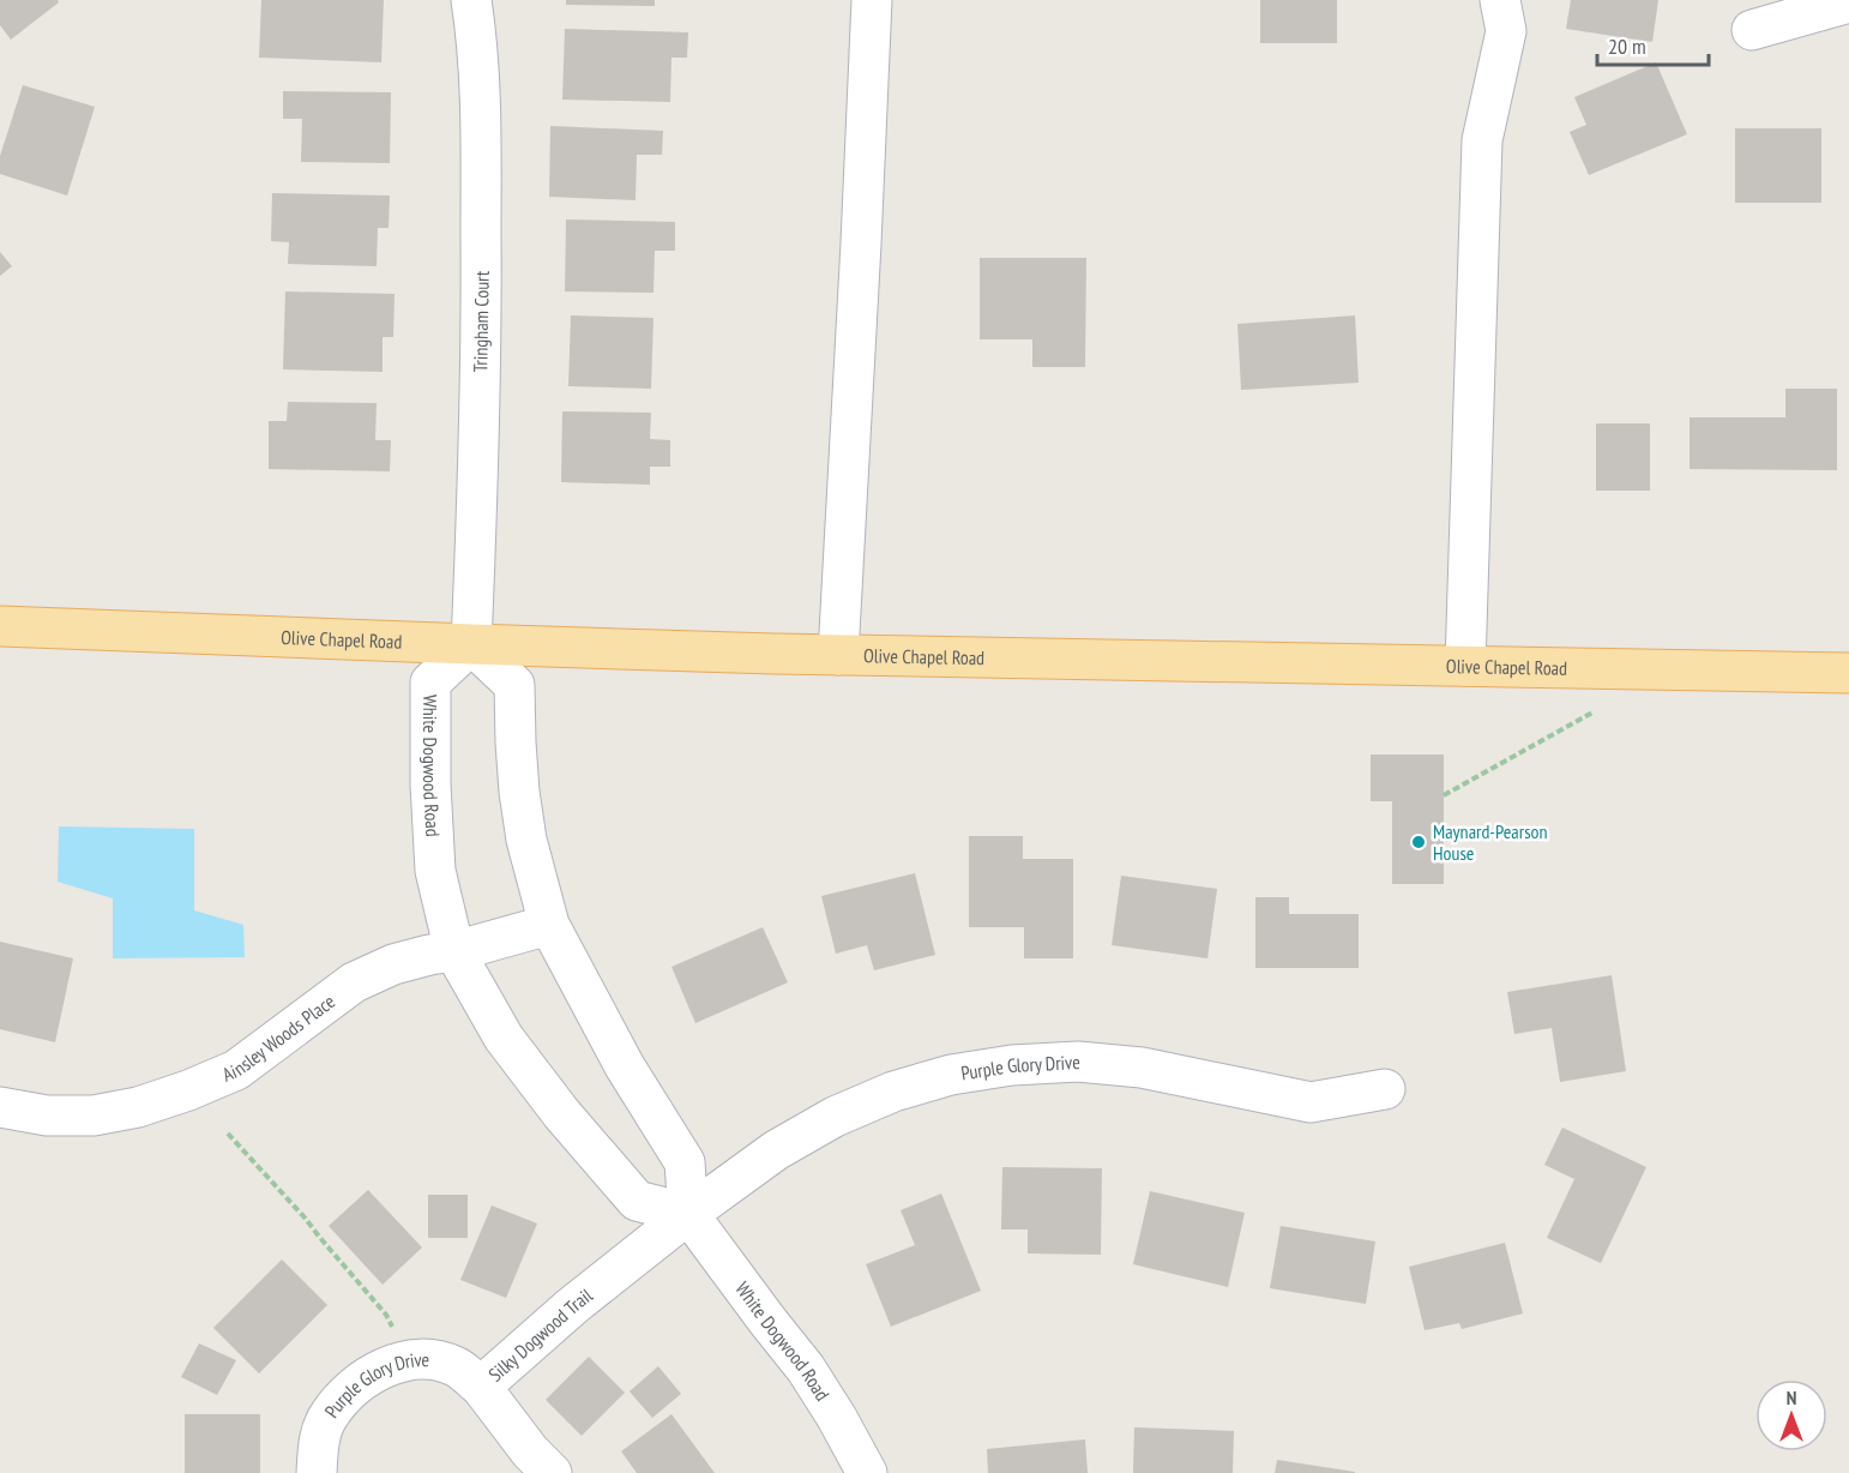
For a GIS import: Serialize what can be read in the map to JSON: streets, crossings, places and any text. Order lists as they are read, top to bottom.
{
  "streets": {
    "main road": ["Olive Chapel Road"],
    "street": [
      "Tringham Court",
      "White Dogwood Road",
      "Ainsley Woods Place",
      "Purple Glory Drive",
      "Silky Dogwood Trail"
    ]
  },
  "crossings": [
    ["Tringham Court", "Olive Chapel Road"],
    ["Tringham Court", "White Dogwood Road"],
    ["Olive Chapel Road", "White Dogwood Road"],
    ["White Dogwood Road", "Ainsley Woods Place"],
    ["White Dogwood Road", "Purple Glory Drive"],
    ["White Dogwood Road", "Silky Dogwood Trail"],
    ["Purple Glory Drive", "Silky Dogwood Trail"]
  ],
  "places": ["Maynard-Pearson House"],
  "scale_bar": "20 m",
  "north": "top"
}
